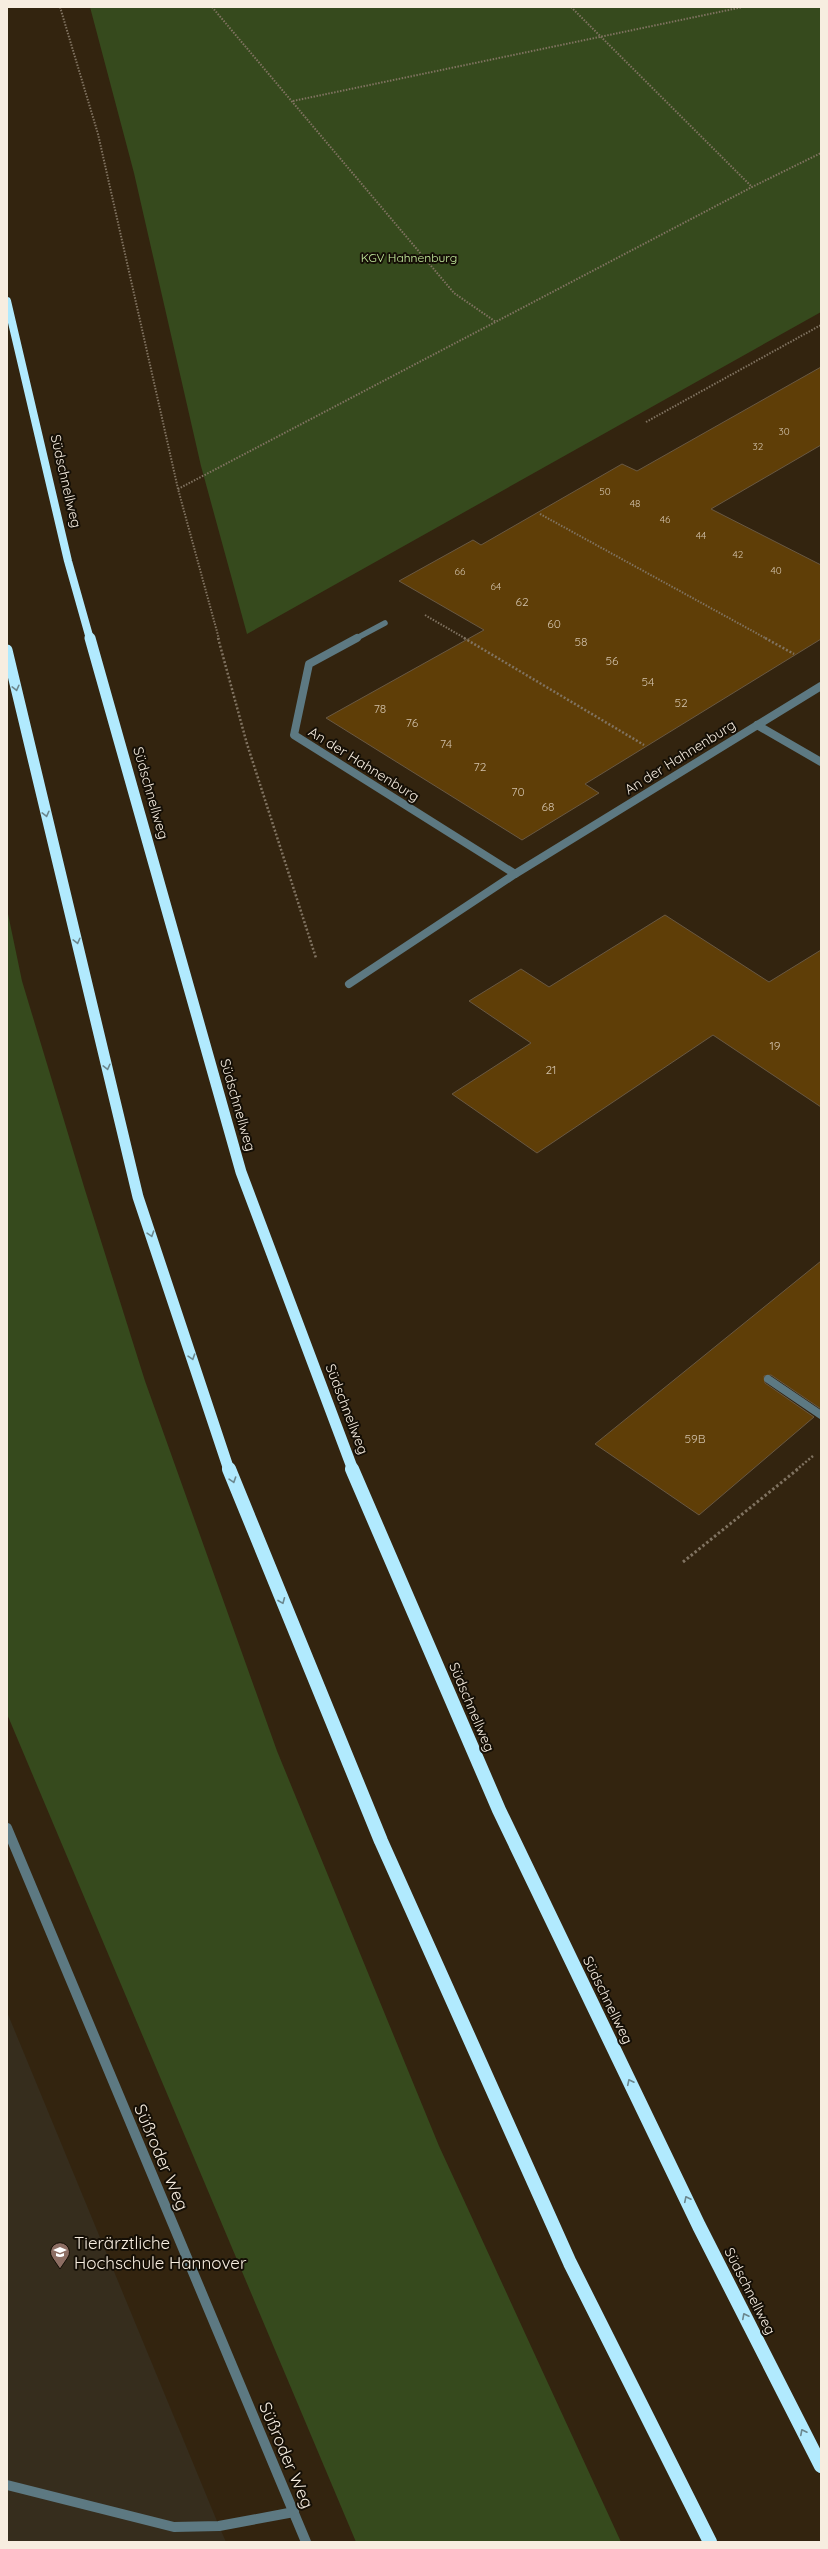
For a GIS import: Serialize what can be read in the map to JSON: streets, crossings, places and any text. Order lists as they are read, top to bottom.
{
  "streets": {
    "highway": ["Südschnellweg"],
    "street": ["An der Hahnenburg", "Süßroder Weg"]
  },
  "one_way": ["Südschnellweg"],
  "parks": ["KGV Hahnenburg"],
  "places": {
    "school or university": ["Tierärztliche Hochschule Hannover"]
  },
  "house_numbers": [
    "30",
    "32",
    "50",
    "48",
    "46",
    "44",
    "42",
    "40",
    "66",
    "64",
    "62",
    "60",
    "58",
    "56",
    "54",
    "52",
    "78",
    "76",
    "74",
    "72",
    "70",
    "68",
    "19",
    "21",
    "59B"
  ]
}
